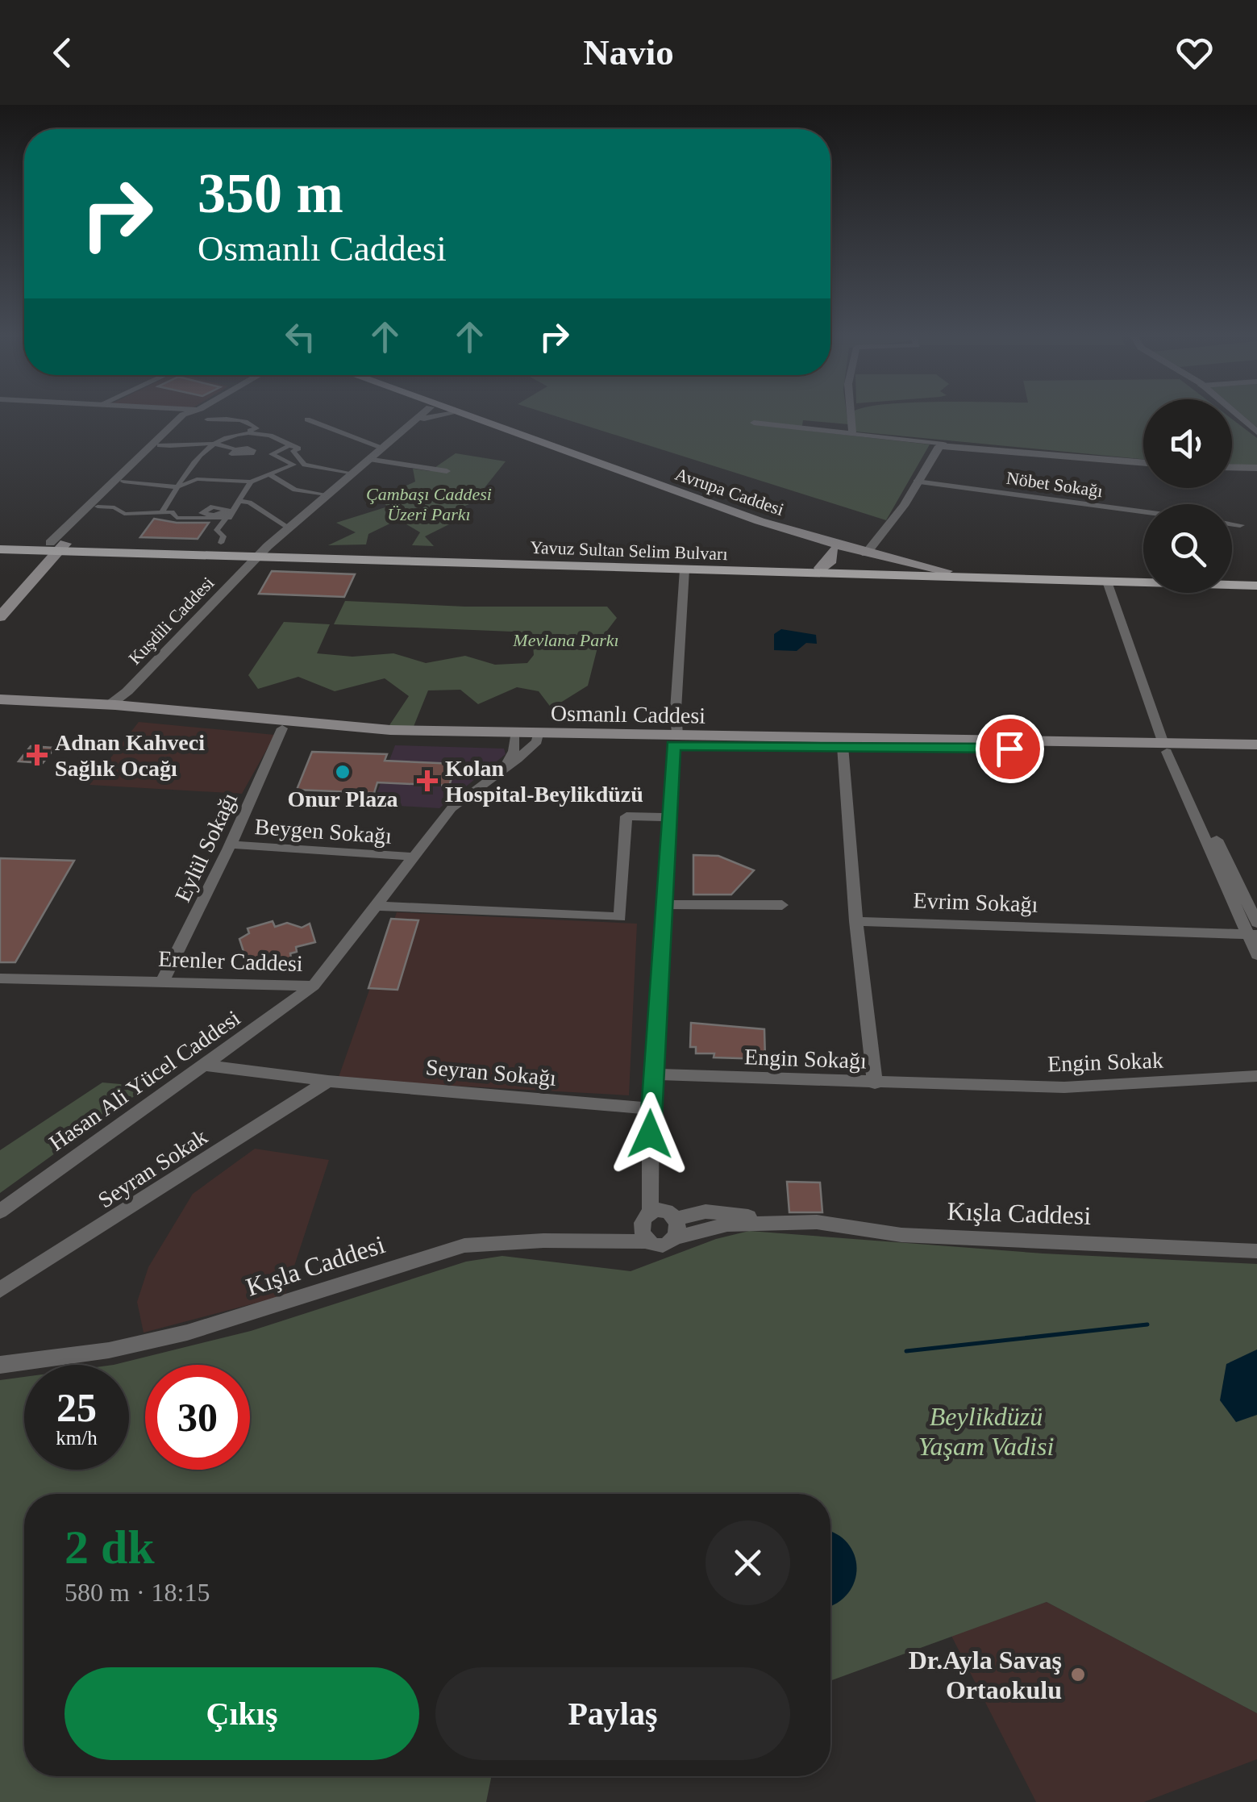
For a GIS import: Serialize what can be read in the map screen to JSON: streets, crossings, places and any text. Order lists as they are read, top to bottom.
{
  "streets": {
    "main road": ["Avrupa Caddesi", "Yavuz Sultan Selim Bulvarı", "Osmanlı Caddesi"],
    "street": [
      "Nöbet Sokağı",
      "Kuşdili Caddesi",
      "Beygen Sokağı",
      "Eylül Sokağı",
      "Evrim Sokağı",
      "Erenler Caddesi",
      "Engin Sokağı",
      "Engin Sokak",
      "Seyran Sokağı",
      "Hasan Ali Yücel Caddesi",
      "Seyran Sokak",
      "Kışla Caddesi"
    ]
  },
  "crossings": [
    ["Avrupa Caddesi", "Yavuz Sultan Selim Bulvarı"],
    ["Yavuz Sultan Selim Bulvarı", "Kuşdili Caddesi"],
    ["Kuşdili Caddesi", "Osmanlı Caddesi"],
    ["Osmanlı Caddesi", "Eylül Sokağı"],
    ["Osmanlı Caddesi", "Erenler Caddesi"],
    ["Beygen Sokağı", "Eylül Sokağı"],
    ["Beygen Sokağı", "Erenler Caddesi"],
    ["Eylül Sokağı", "Erenler Caddesi"],
    ["Erenler Caddesi", "Hasan Ali Yücel Caddesi"],
    ["Engin Sokağı", "Engin Sokak"],
    ["Seyran Sokağı", "Hasan Ali Yücel Caddesi"],
    ["Seyran Sokağı", "Seyran Sokak"]
  ],
  "parks": ["Çambaşı Caddesi Üzeri Parkı", "Mevlana Parkı", "Beylikdüzü Yaşam Vadisi"],
  "places": {
    "health": ["Adnan Kahveci Sağlık Ocağı", "Kolan Hospital-Beylikdüzü"],
    "other": ["Onur Plaza", "Dr.Ayla Savaş Ortaokulu"]
  },
  "page": {
    "header": "Navio",
    "turn": ["350 m", "Osmanlı Caddesi"],
    "speed": "25 km/h",
    "limit": "30",
    "heading": ["2 dk", "580 m · 18:15"],
    "buttons": ["Çıkış", "Paylaş"]
  }
}
